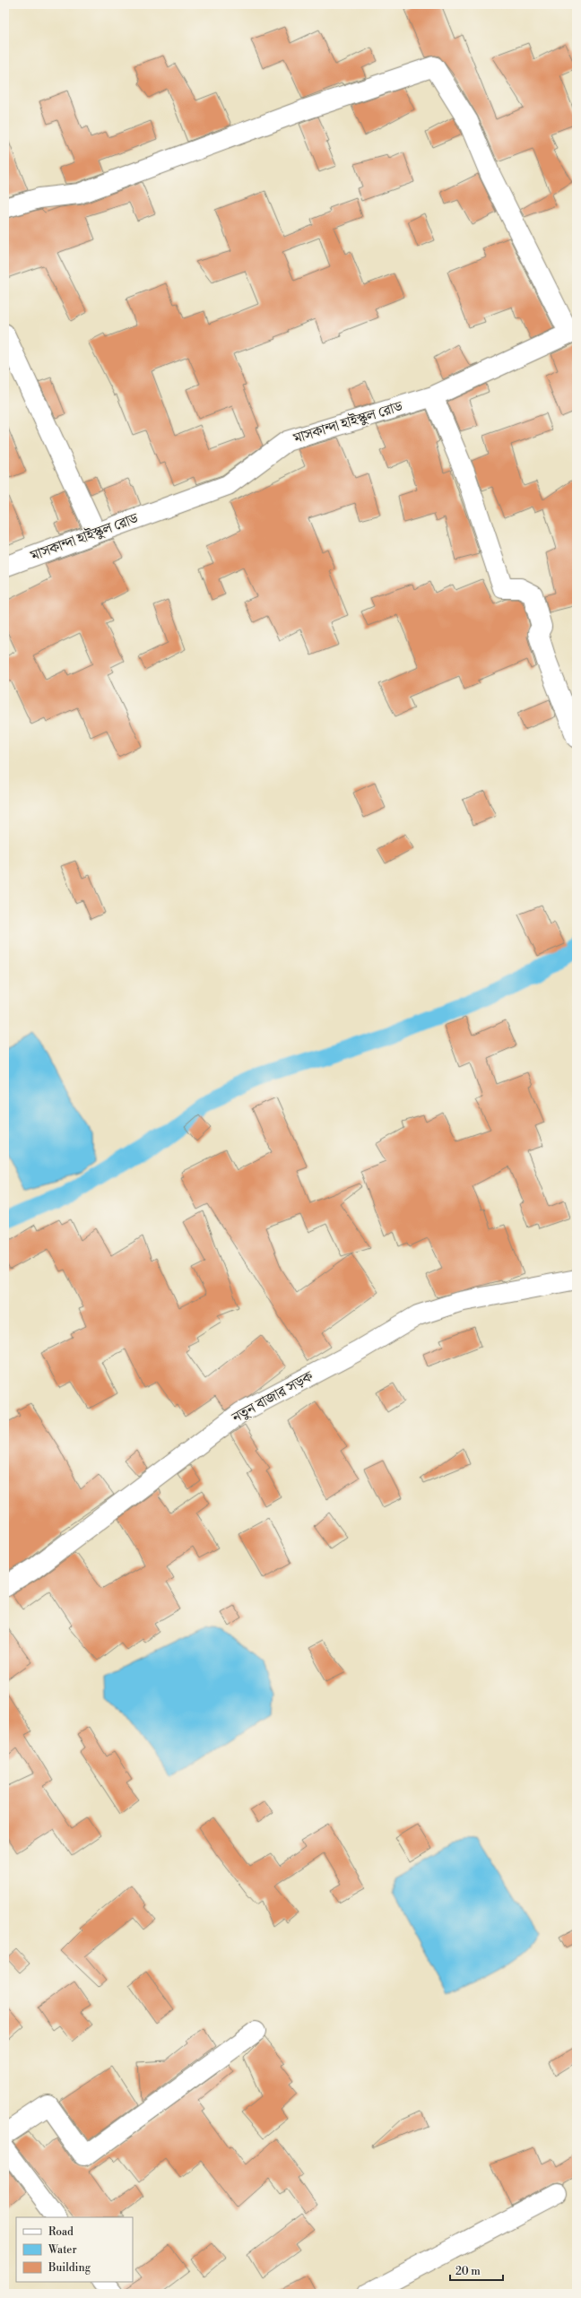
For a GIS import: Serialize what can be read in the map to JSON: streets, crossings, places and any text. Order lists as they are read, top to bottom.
{
  "streets": {
    "street": ["মাসকান্দা হাইস্কুল রোড", "নতুন বাজার সড়ক"]
  },
  "legend": ["Road", "Water", "Building"],
  "scale_bar": "20 m"
}
